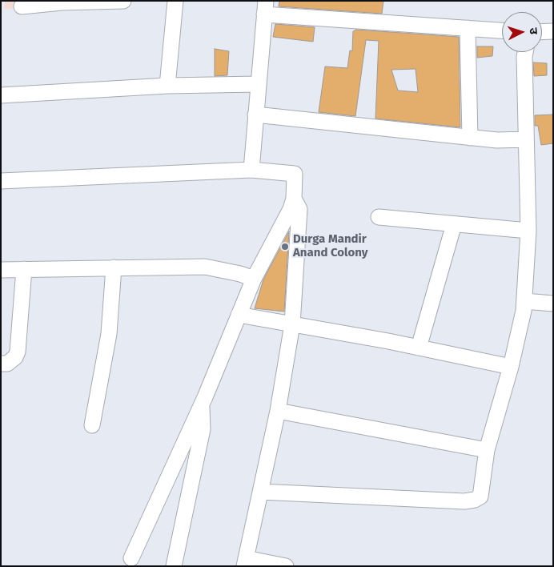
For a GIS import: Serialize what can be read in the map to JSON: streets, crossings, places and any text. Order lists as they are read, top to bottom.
{
  "places": ["Durga Mandir Anand Colony"],
  "north": "right"
}
